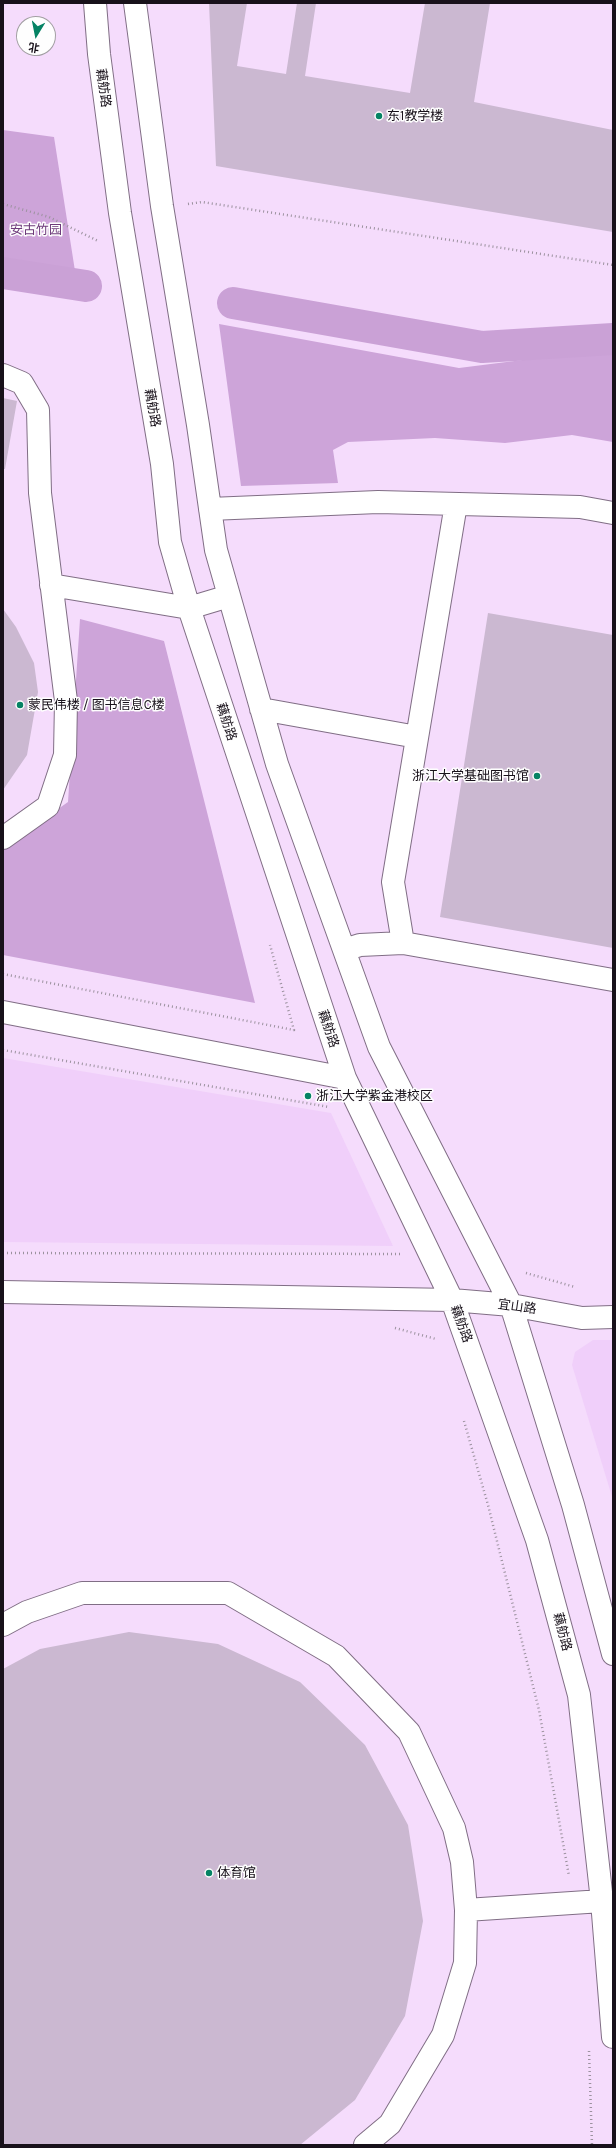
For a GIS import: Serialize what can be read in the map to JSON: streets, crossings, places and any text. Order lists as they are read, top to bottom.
{
  "streets": {
    "street": ["藕舫路", "宜山路"]
  },
  "crossings": [
    ["藕舫路", "宜山路"]
  ],
  "parks": ["安古竹园"],
  "places": [
    "东1教学楼",
    "蒙民伟楼 / 图书信息C楼",
    "浙江大学基础图书馆",
    "浙江大学紫金港校区",
    "体育馆"
  ],
  "north": "bottom"
}
